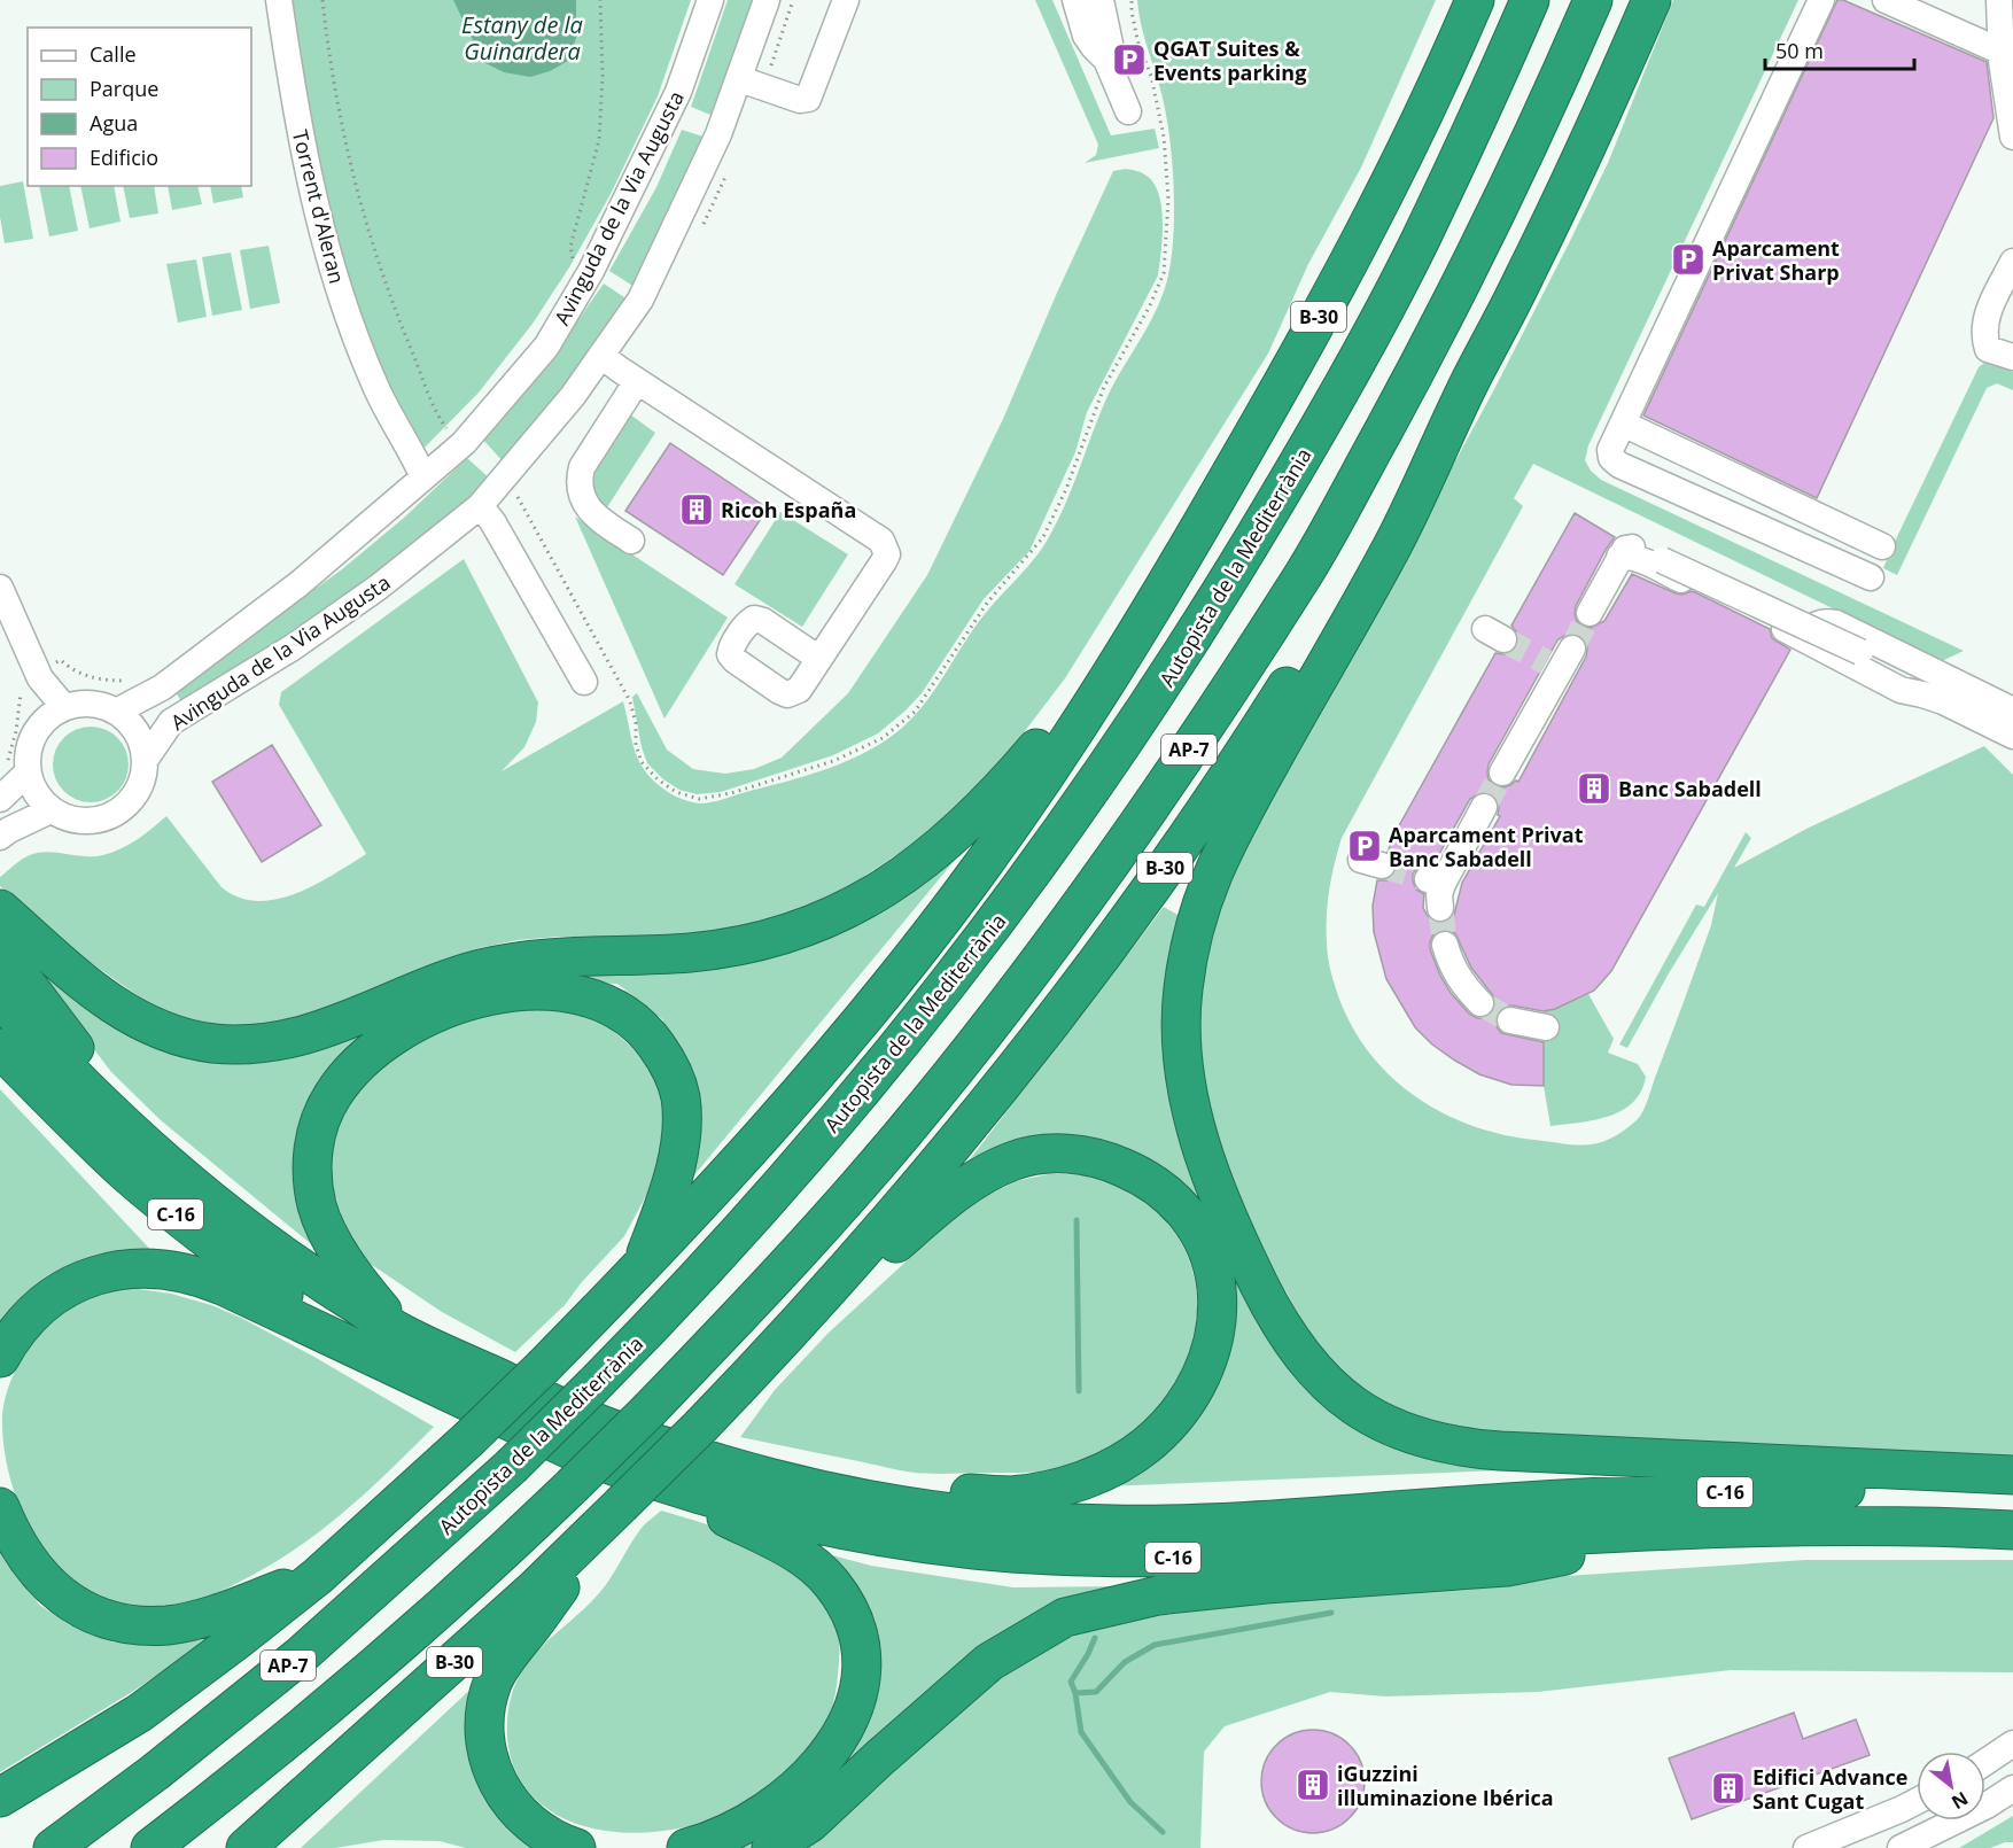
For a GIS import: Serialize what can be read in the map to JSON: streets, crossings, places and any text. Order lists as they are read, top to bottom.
{
  "streets": {
    "highway": [
      "B-30",
      "Autopista de la Mediterrània",
      "AP-7",
      "C-16"
    ],
    "street": ["Torrent d'Aleran", "Avinguda de la Via Augusta"]
  },
  "crossings": [
    ["Torrent d'Aleran", "Avinguda de la Via Augusta"]
  ],
  "water": ["Estany de la Guinardera"],
  "places": {
    "parking": ["QGAT Suites & Events parking", "Aparcament Privat Sharp", "Aparcament Privat Banc Sabadell"],
    "building": [
      "Ricoh España",
      "Banc Sabadell",
      "iGuzzini illuminazione Ibérica",
      "Edifici Advance Sant Cugat"
    ]
  },
  "legend": [
    "Calle",
    "Parque",
    "Agua",
    "Edificio"
  ],
  "scale_bar": "50 m",
  "north": "bottom right"
}
